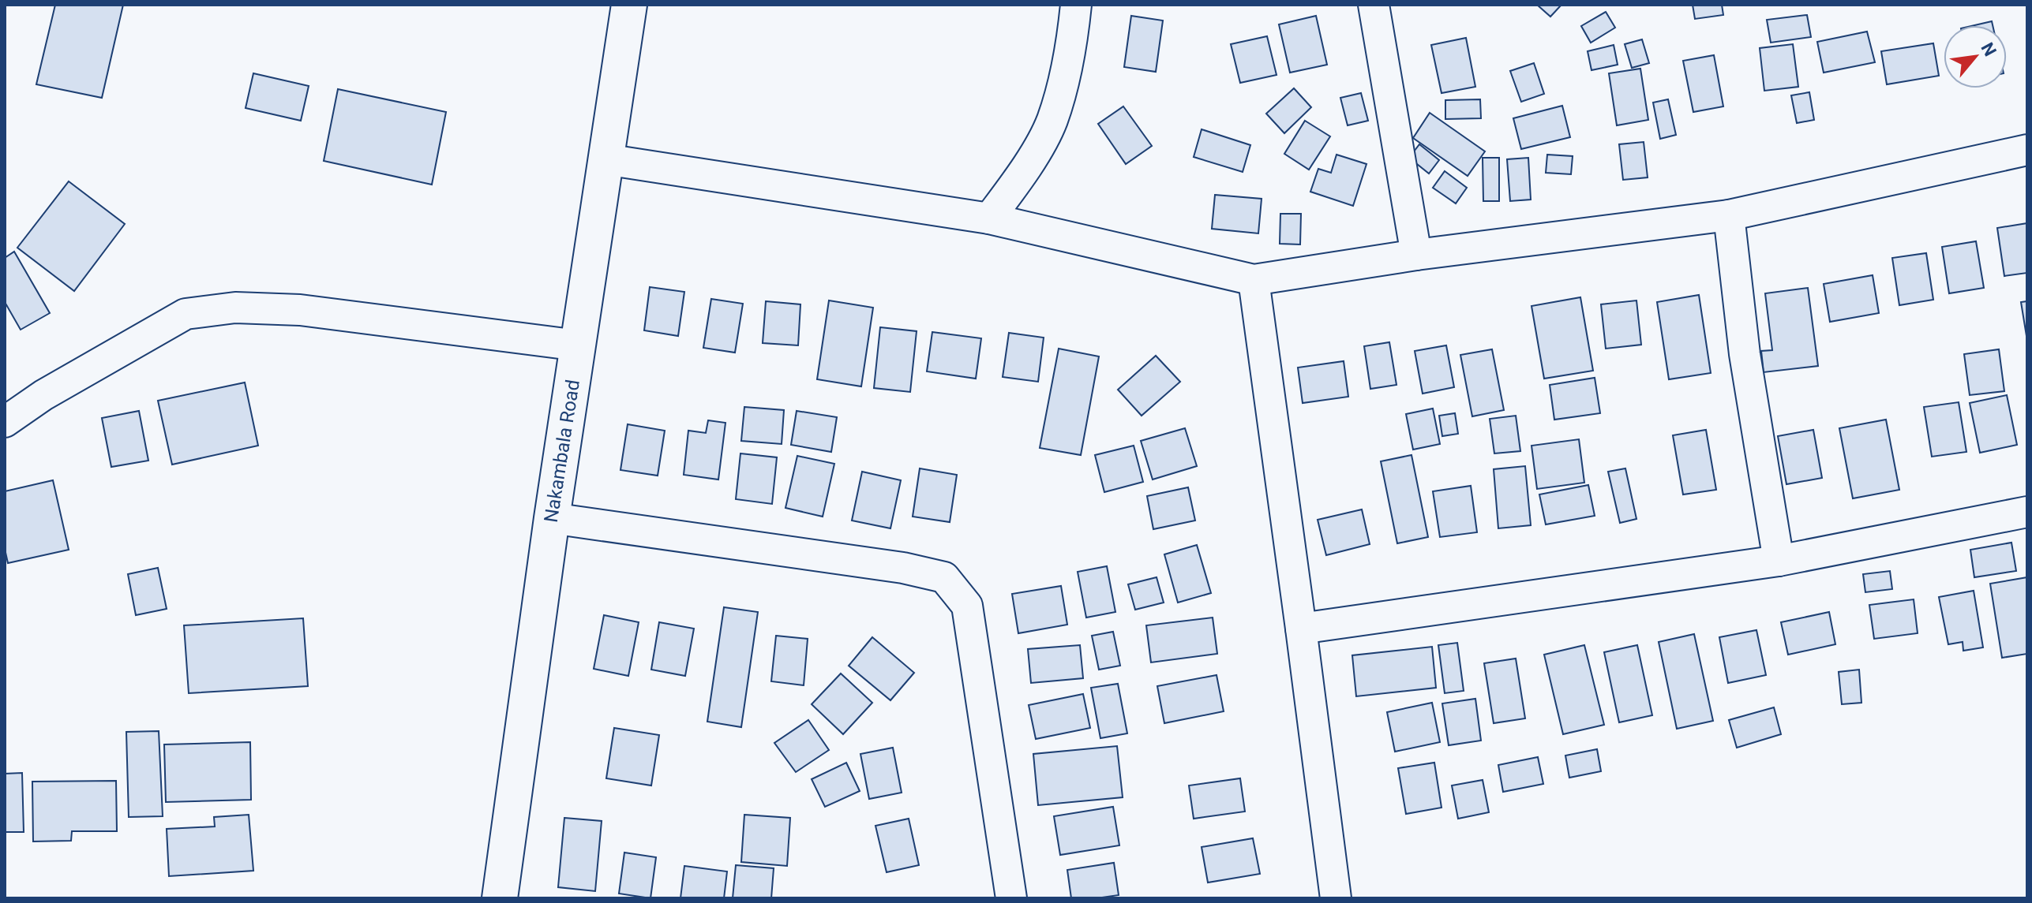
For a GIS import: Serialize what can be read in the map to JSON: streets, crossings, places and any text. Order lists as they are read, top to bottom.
{
  "streets": {
    "main road": ["Nakambala Road"]
  },
  "north": "top right"
}
